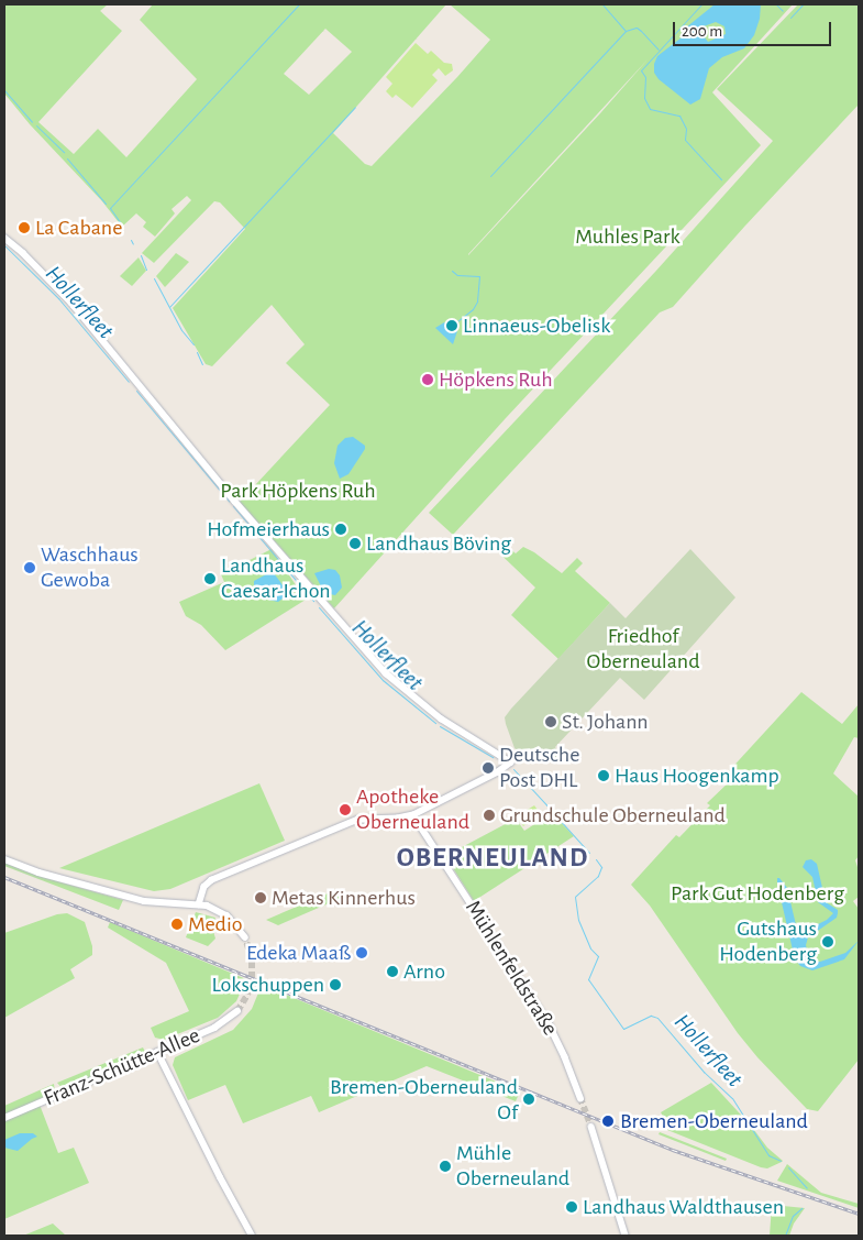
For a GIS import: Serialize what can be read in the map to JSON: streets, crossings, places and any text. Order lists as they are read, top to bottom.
{
  "streets": {
    "main road": ["Franz-Schütte-Allee"],
    "street": ["Mühlenfeldstraße"]
  },
  "districts": ["OBERNEULAND"],
  "water": ["Hollerfleet"],
  "parks": [
    "Muhles Park",
    "Park Höpkens Ruh",
    "Friedhof Oberneuland",
    "Park Gut Hodenberg"
  ],
  "places": [
    "La Cabane",
    "Linnaeus-Obelisk",
    "Höpkens Ruh",
    "Hofmeierhaus",
    "Landhaus Böving",
    "Waschhaus Gewoba",
    "Landhaus Caesar-Ichon",
    "St. Johann",
    "Deutsche Post DHL",
    "Haus Hoogenkamp",
    "Apotheke Oberneuland",
    "Grundschule Oberneuland",
    "Metas Kinnerhus",
    "Medio",
    "Gutshaus Hodenberg",
    "Edeka Maaß",
    "Arno",
    "Lokschuppen",
    "Bremen-Oberneuland Of",
    "Bremen-Oberneuland",
    "Mühle Oberneuland",
    "Landhaus Waldthausen"
  ],
  "scale_bar": "200 m"
}
